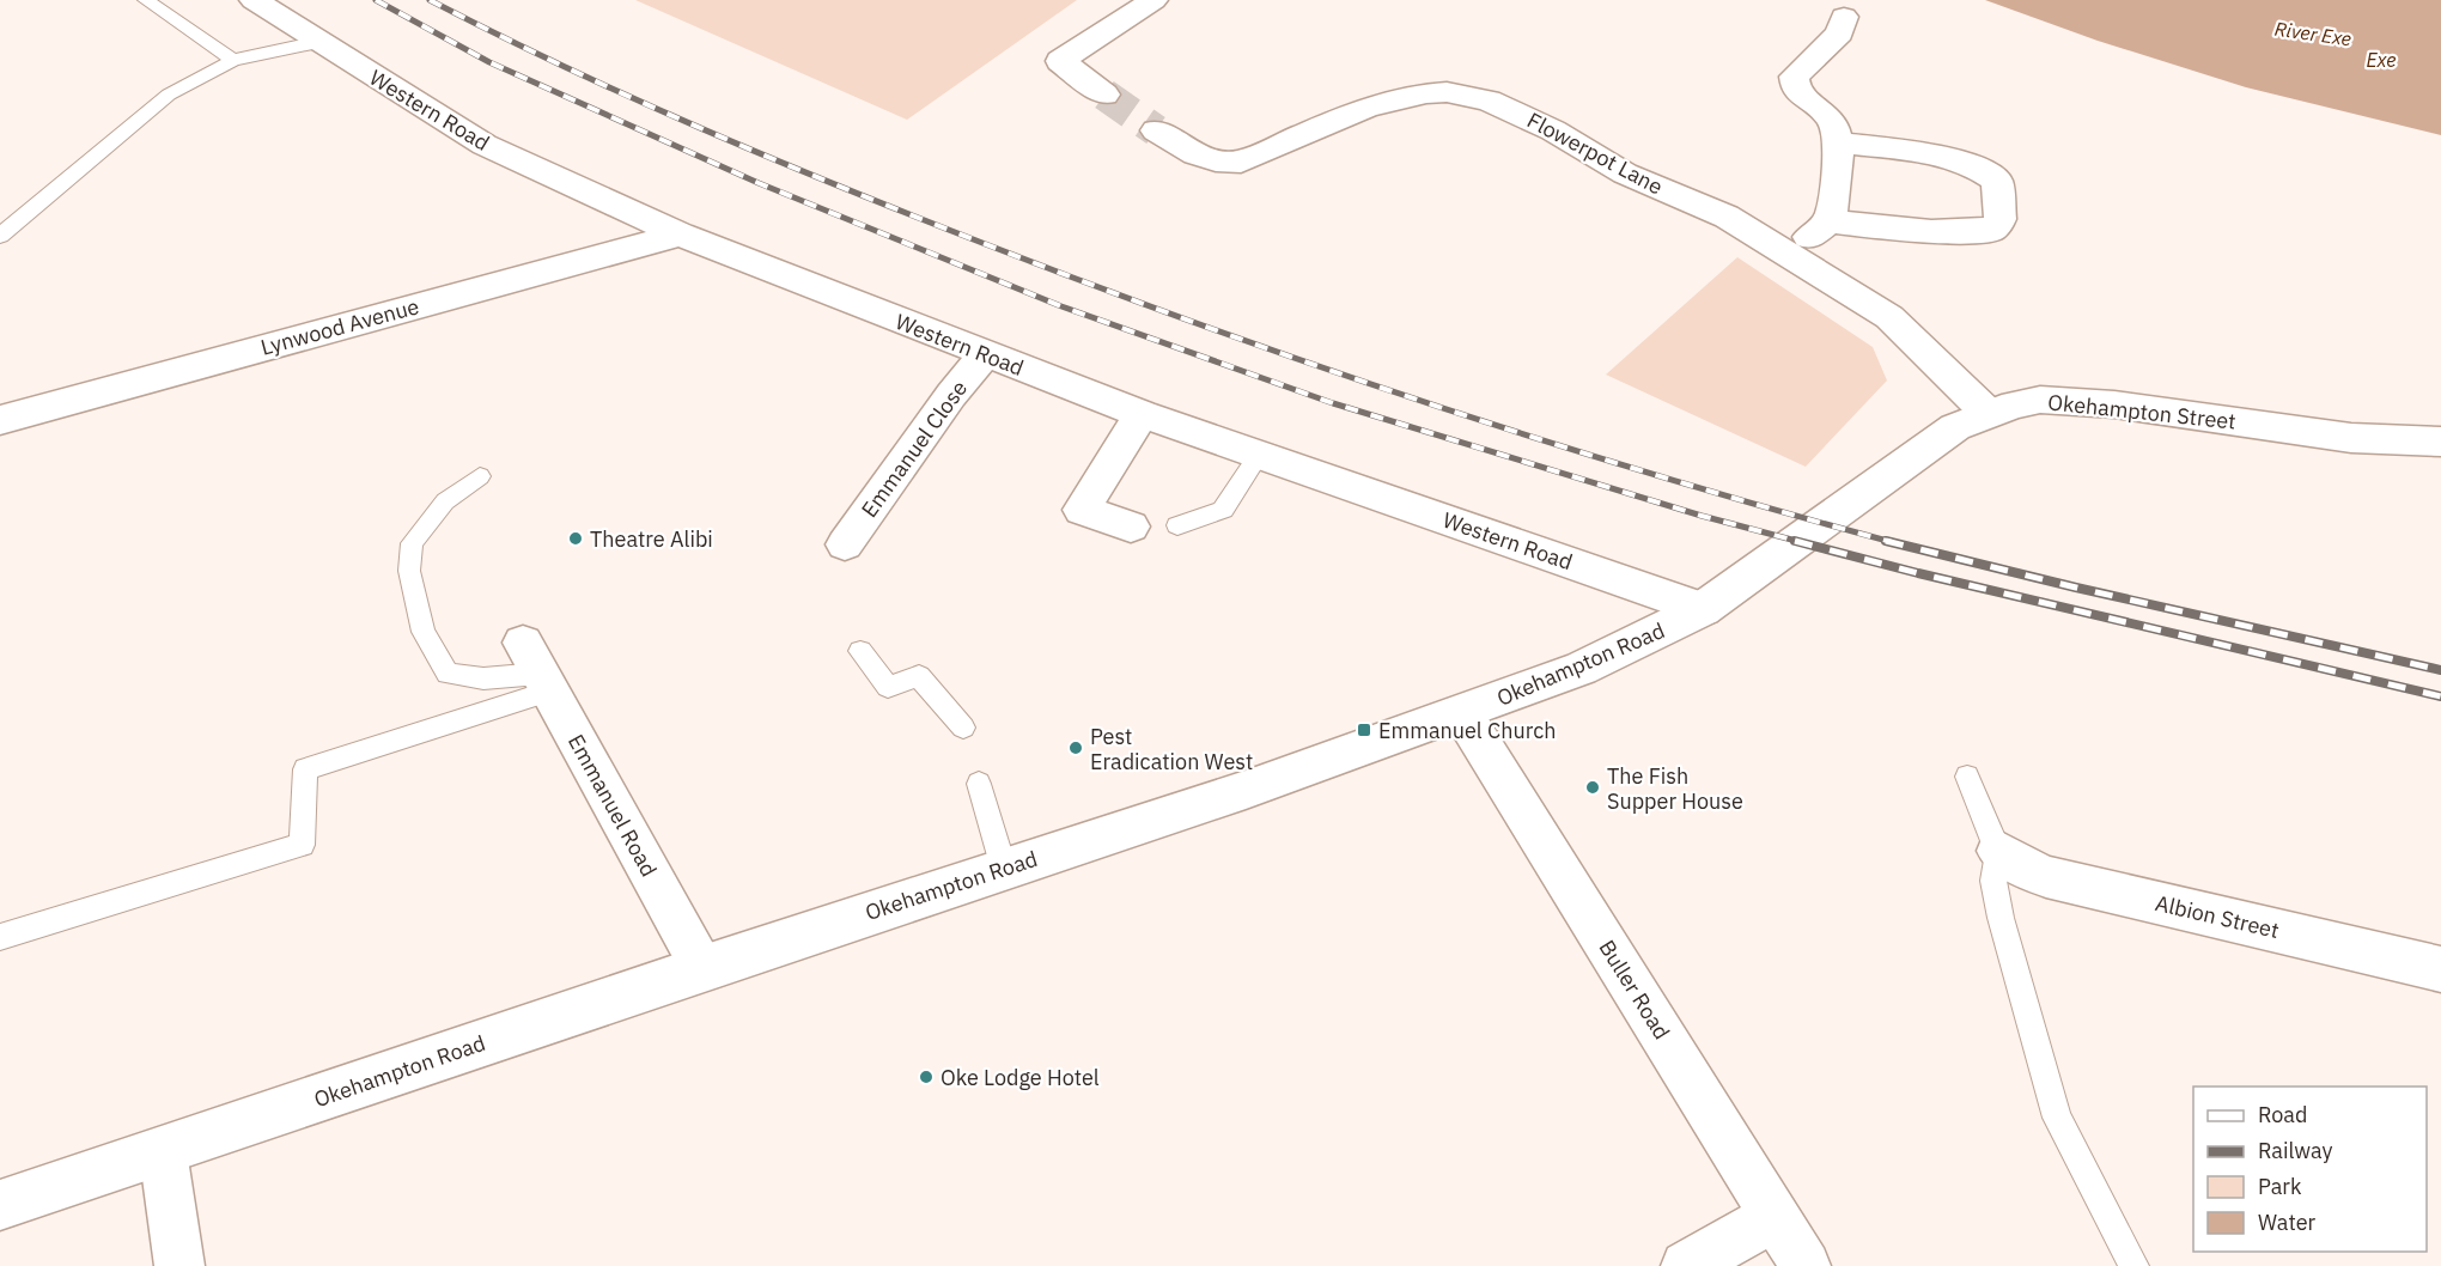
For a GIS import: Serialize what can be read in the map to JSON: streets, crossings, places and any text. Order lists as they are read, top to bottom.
{
  "streets": {
    "street": [
      "Western Road",
      "Flowerpot Lane",
      "Lynwood Avenue",
      "Okehampton Street",
      "Emmanuel Close",
      "Okehampton Road",
      "Emmanuel Road",
      "Albion Street",
      "Buller Road"
    ]
  },
  "crossings": [
    ["Western Road", "Lynwood Avenue"],
    ["Western Road", "Emmanuel Close"],
    ["Western Road", "Okehampton Road"],
    ["Flowerpot Lane", "Okehampton Street"],
    ["Okehampton Street", "Okehampton Road"],
    ["Okehampton Road", "Emmanuel Road"],
    ["Okehampton Road", "Buller Road"]
  ],
  "water": ["River Exe", "Exe"],
  "places": {
    "other": [
      "Theatre Alibi",
      "Pest Eradication West",
      "The Fish Supper House",
      "Oke Lodge Hotel"
    ],
    "transit": ["Emmanuel Church"]
  },
  "legend": [
    "Road",
    "Railway",
    "Park",
    "Water"
  ]
}
